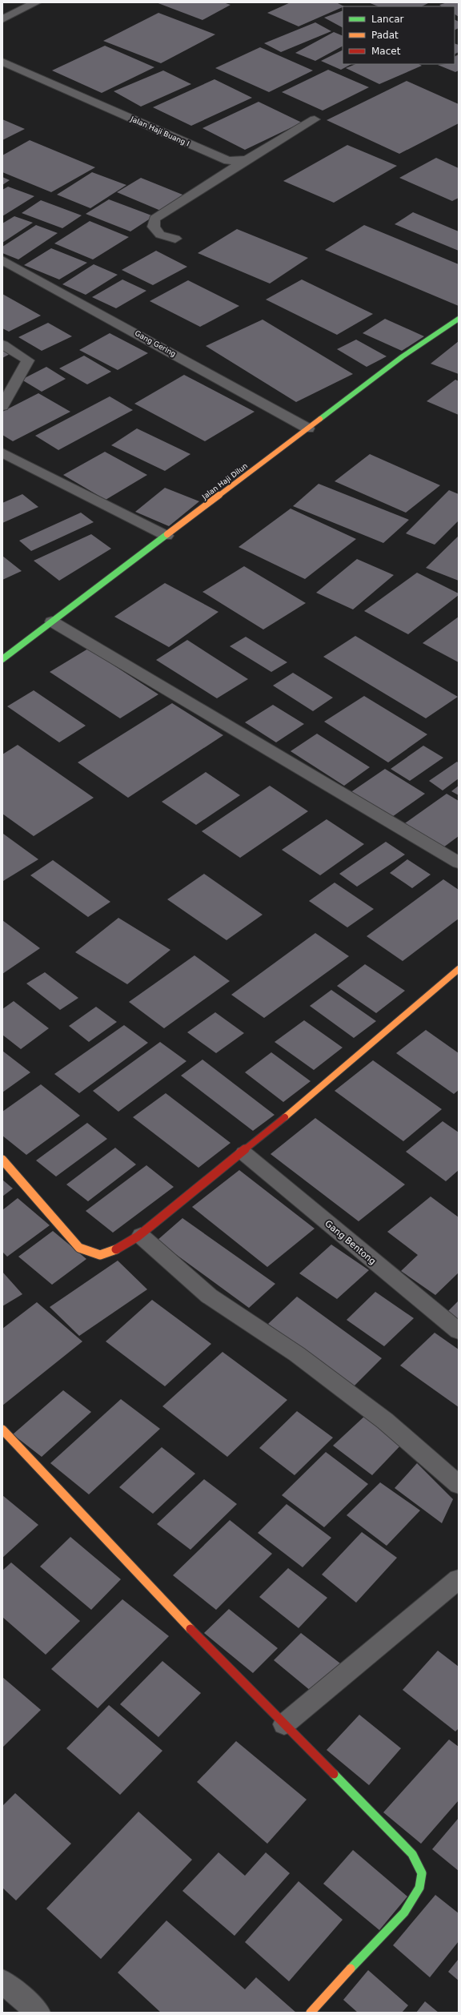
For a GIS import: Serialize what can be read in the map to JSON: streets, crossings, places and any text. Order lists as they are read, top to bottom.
{
  "streets": {
    "street": [
      "Jalan Haji Buang I",
      "Gang Gering",
      "Jalan Haji Dilun",
      "Gang Bentong"
    ]
  },
  "crossings": [
    ["Gang Gering", "Jalan Haji Dilun"]
  ],
  "legend": ["Lancar", "Padat", "Macet"]
}
